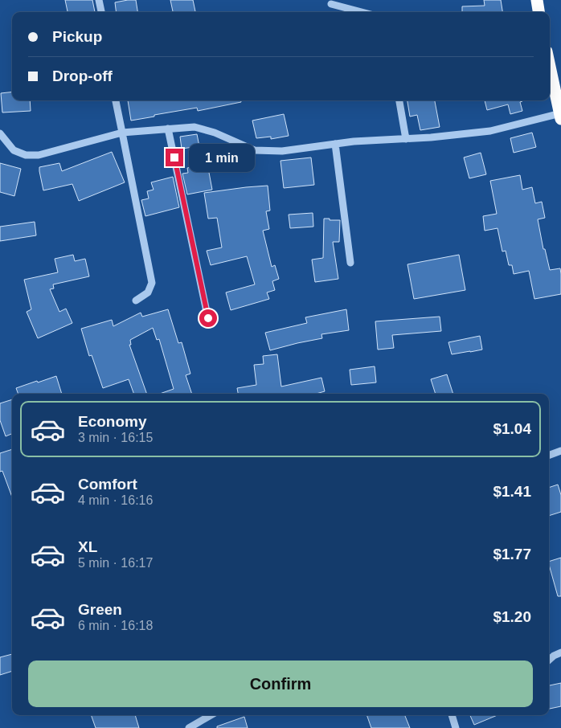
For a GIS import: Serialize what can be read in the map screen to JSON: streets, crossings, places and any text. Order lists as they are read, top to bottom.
{
  "page": {
    "banner": ["Pickup", "Drop-off"],
    "bubble": "1 min",
    "list": [
      {
        "name": "Economy",
        "note": "3 min · 16:15",
        "value": "$1.04"
      },
      {
        "name": "Comfort",
        "note": "4 min · 16:16",
        "value": "$1.41"
      },
      {
        "name": "XL",
        "note": "5 min · 16:17",
        "value": "$1.77"
      },
      {
        "name": "Green",
        "note": "6 min · 16:18",
        "value": "$1.20"
      }
    ],
    "buttons": "Confirm"
  }
}
